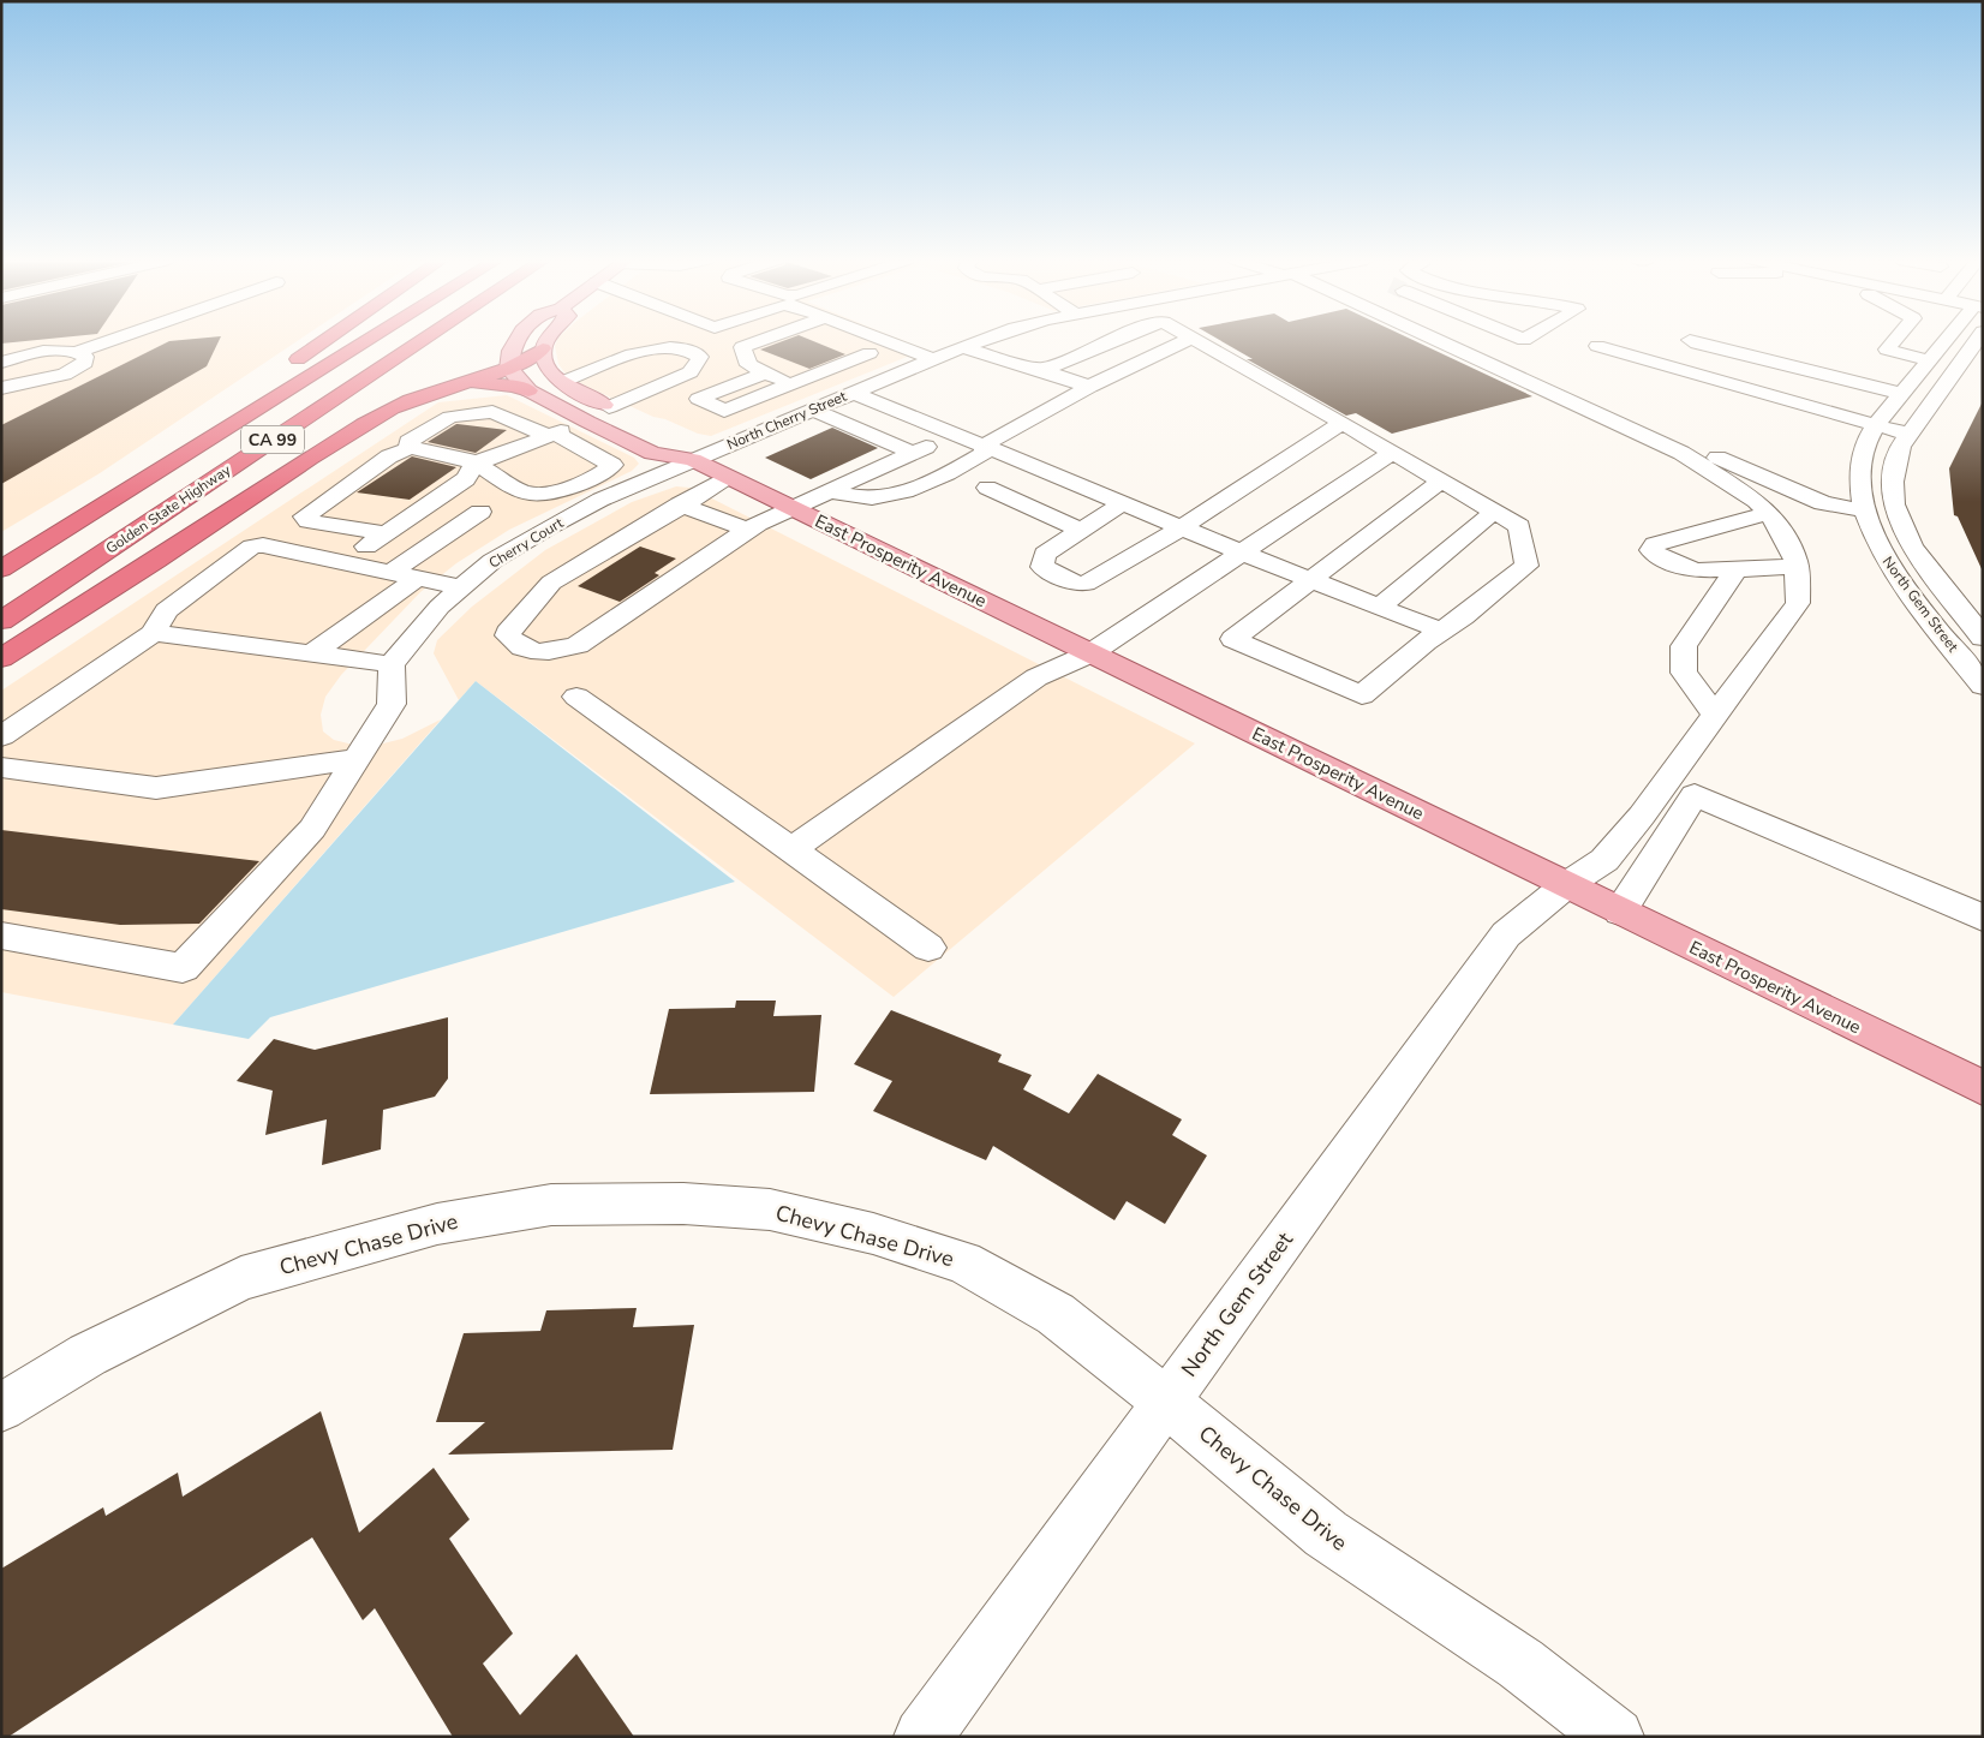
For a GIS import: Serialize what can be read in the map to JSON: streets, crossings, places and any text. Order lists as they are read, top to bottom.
{
  "streets": {
    "highway": ["CA 99", "Golden State Highway"],
    "main road": ["East Prosperity Avenue"],
    "street": [
      "North Cherry Street",
      "Cherry Court",
      "North Gem Street",
      "Chevy Chase Drive"
    ]
  },
  "crossings": [
    ["North Cherry Street", "Cherry Court"],
    ["North Cherry Street", "East Prosperity Avenue"],
    ["Cherry Court", "East Prosperity Avenue"],
    ["East Prosperity Avenue", "North Gem Street"],
    ["North Gem Street", "Chevy Chase Drive"]
  ]
}
